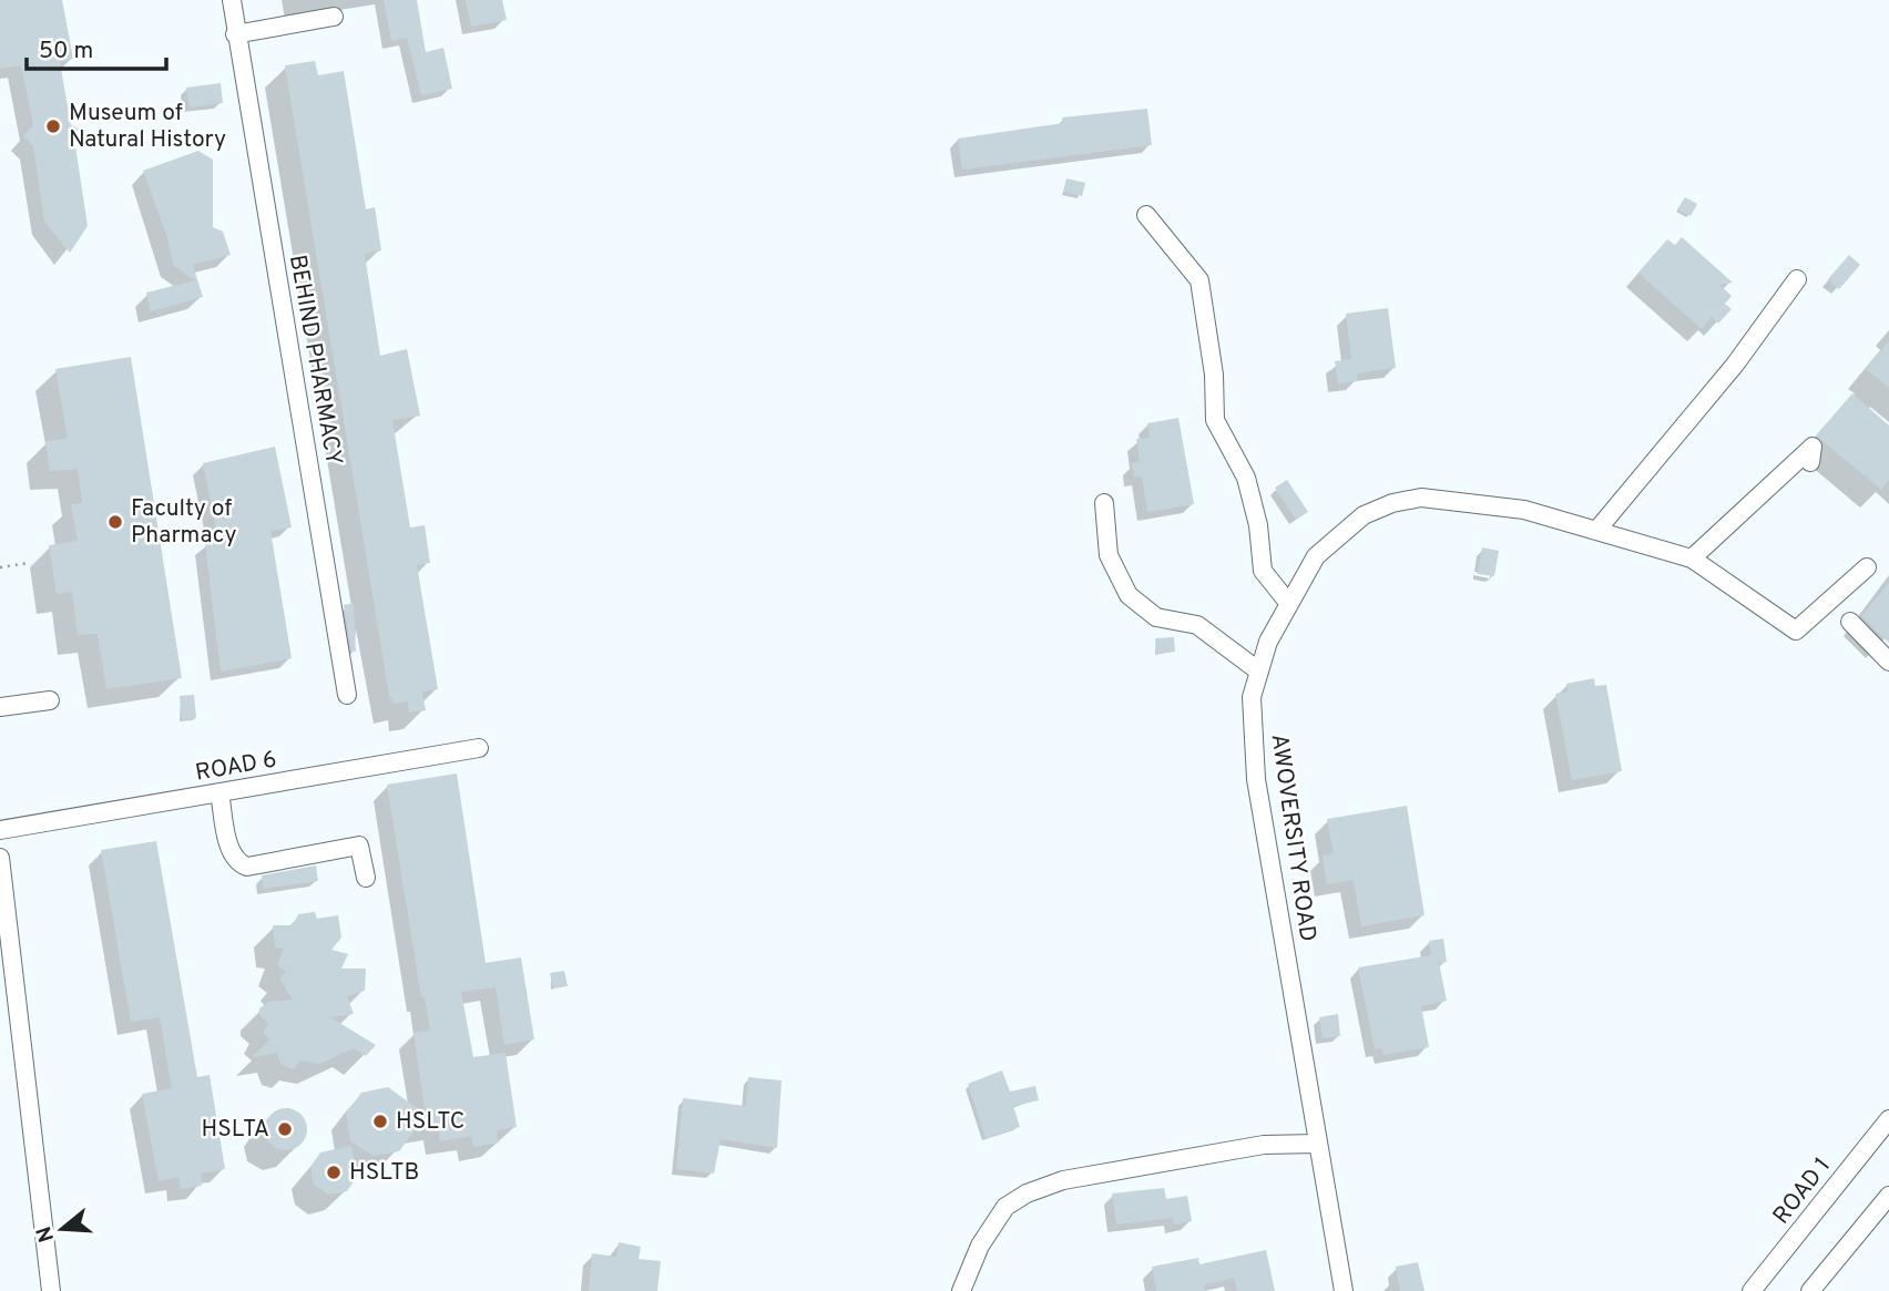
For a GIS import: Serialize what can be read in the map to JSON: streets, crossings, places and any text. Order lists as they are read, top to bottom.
{
  "streets": {
    "street": [
      "BEHIND PHARMACY",
      "ROAD 6",
      "AWOVERSITY ROAD",
      "ROAD 1"
    ]
  },
  "places": [
    "Museum of Natural History",
    "Faculty of Pharmacy",
    "HSLTC",
    "HSLTA",
    "HSLTB"
  ],
  "scale_bar": "50 m",
  "north": "left"
}
